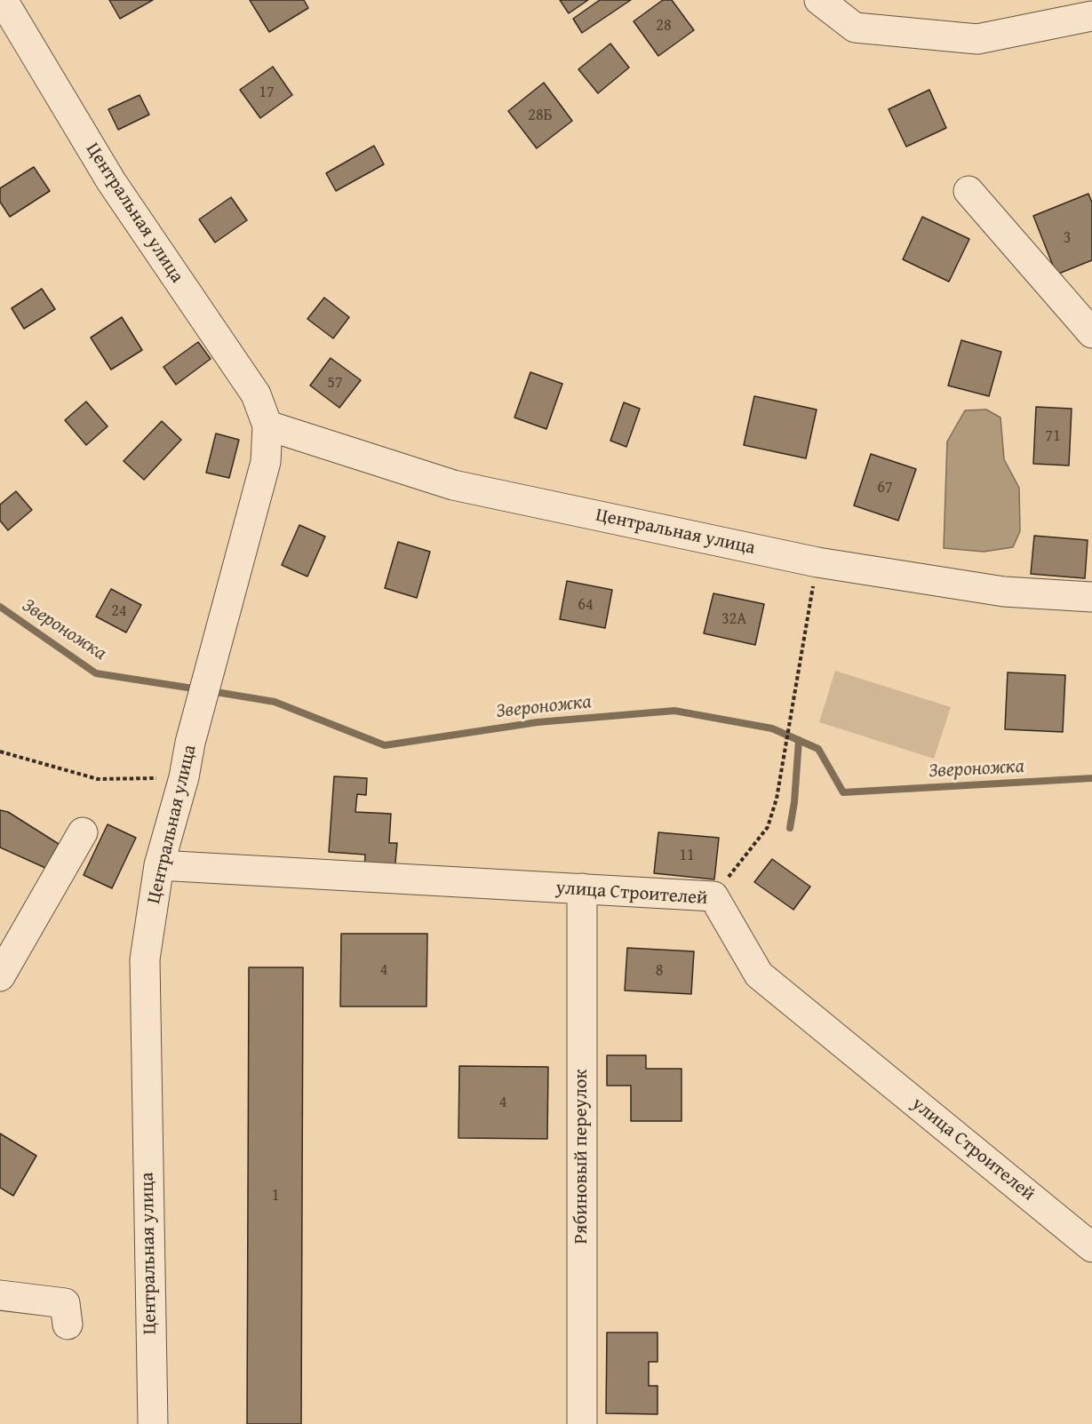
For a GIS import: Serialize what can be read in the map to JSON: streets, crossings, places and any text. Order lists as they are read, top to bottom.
{
  "streets": {
    "street": ["Центральная улица", "улица Строителей", "Рябиновый переулок"]
  },
  "crossings": [
    ["Центральная улица", "улица Строителей"],
    ["улица Строителей", "Рябиновый переулок"]
  ],
  "water": ["Звероножка"],
  "house_numbers": [
    "28",
    "17",
    "28Б",
    "3",
    "57",
    "71",
    "67",
    "64",
    "24",
    "32А",
    "11",
    "4",
    "8",
    "4",
    "1"
  ]
}
